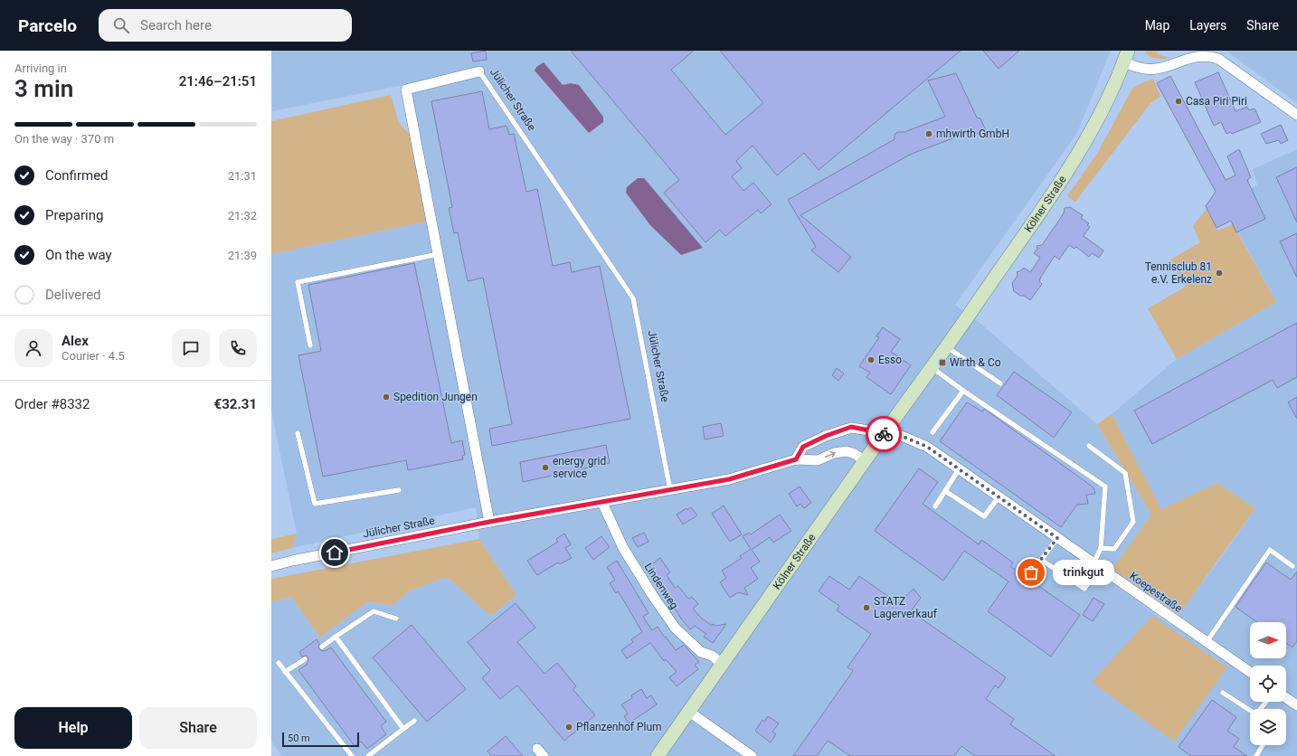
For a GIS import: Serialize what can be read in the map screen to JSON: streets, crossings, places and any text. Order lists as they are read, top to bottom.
{
  "streets": {
    "main road": ["Kölner Straße"],
    "street": ["Jülicher Straße", "Lindenweg", "Koepestraße"]
  },
  "crossings": [
    ["Jülicher Straße", "Kölner Straße"],
    ["Jülicher Straße", "Lindenweg"],
    ["Kölner Straße", "Lindenweg"],
    ["Kölner Straße", "Koepestraße"]
  ],
  "places": {
    "other": [
      "Casa Piri Piri",
      "mhwirth GmbH",
      "Tennisclub 81 e.V. Erkelenz",
      "Esso",
      "Spedition Jungen",
      "energy grid service",
      "trinkgut",
      "STATZ Lagerverkauf",
      "Pflanzenhof Plum"
    ],
    "transit": ["Wirth & Co"]
  },
  "scale_bar": "50 m",
  "north": "right",
  "page": {
    "header": "Parcelo",
    "search": "Search here",
    "nav": ["Map", "Layers", "Share"],
    "heading": ["3 min", "Arriving in", "21:46–21:51"],
    "panel": [
      "Alex",
      "Courier · 4.5",
      "Order #8332",
      "€32.31"
    ],
    "bar": "On the way · 370 m",
    "list": [
      ["Confirmed", "21:31"],
      ["Preparing", "21:32"],
      ["On the way", "21:39"],
      "Delivered"
    ],
    "bubble": "trinkgut",
    "buttons": ["Help", "Share"],
    "scale": "50 m"
  }
}
